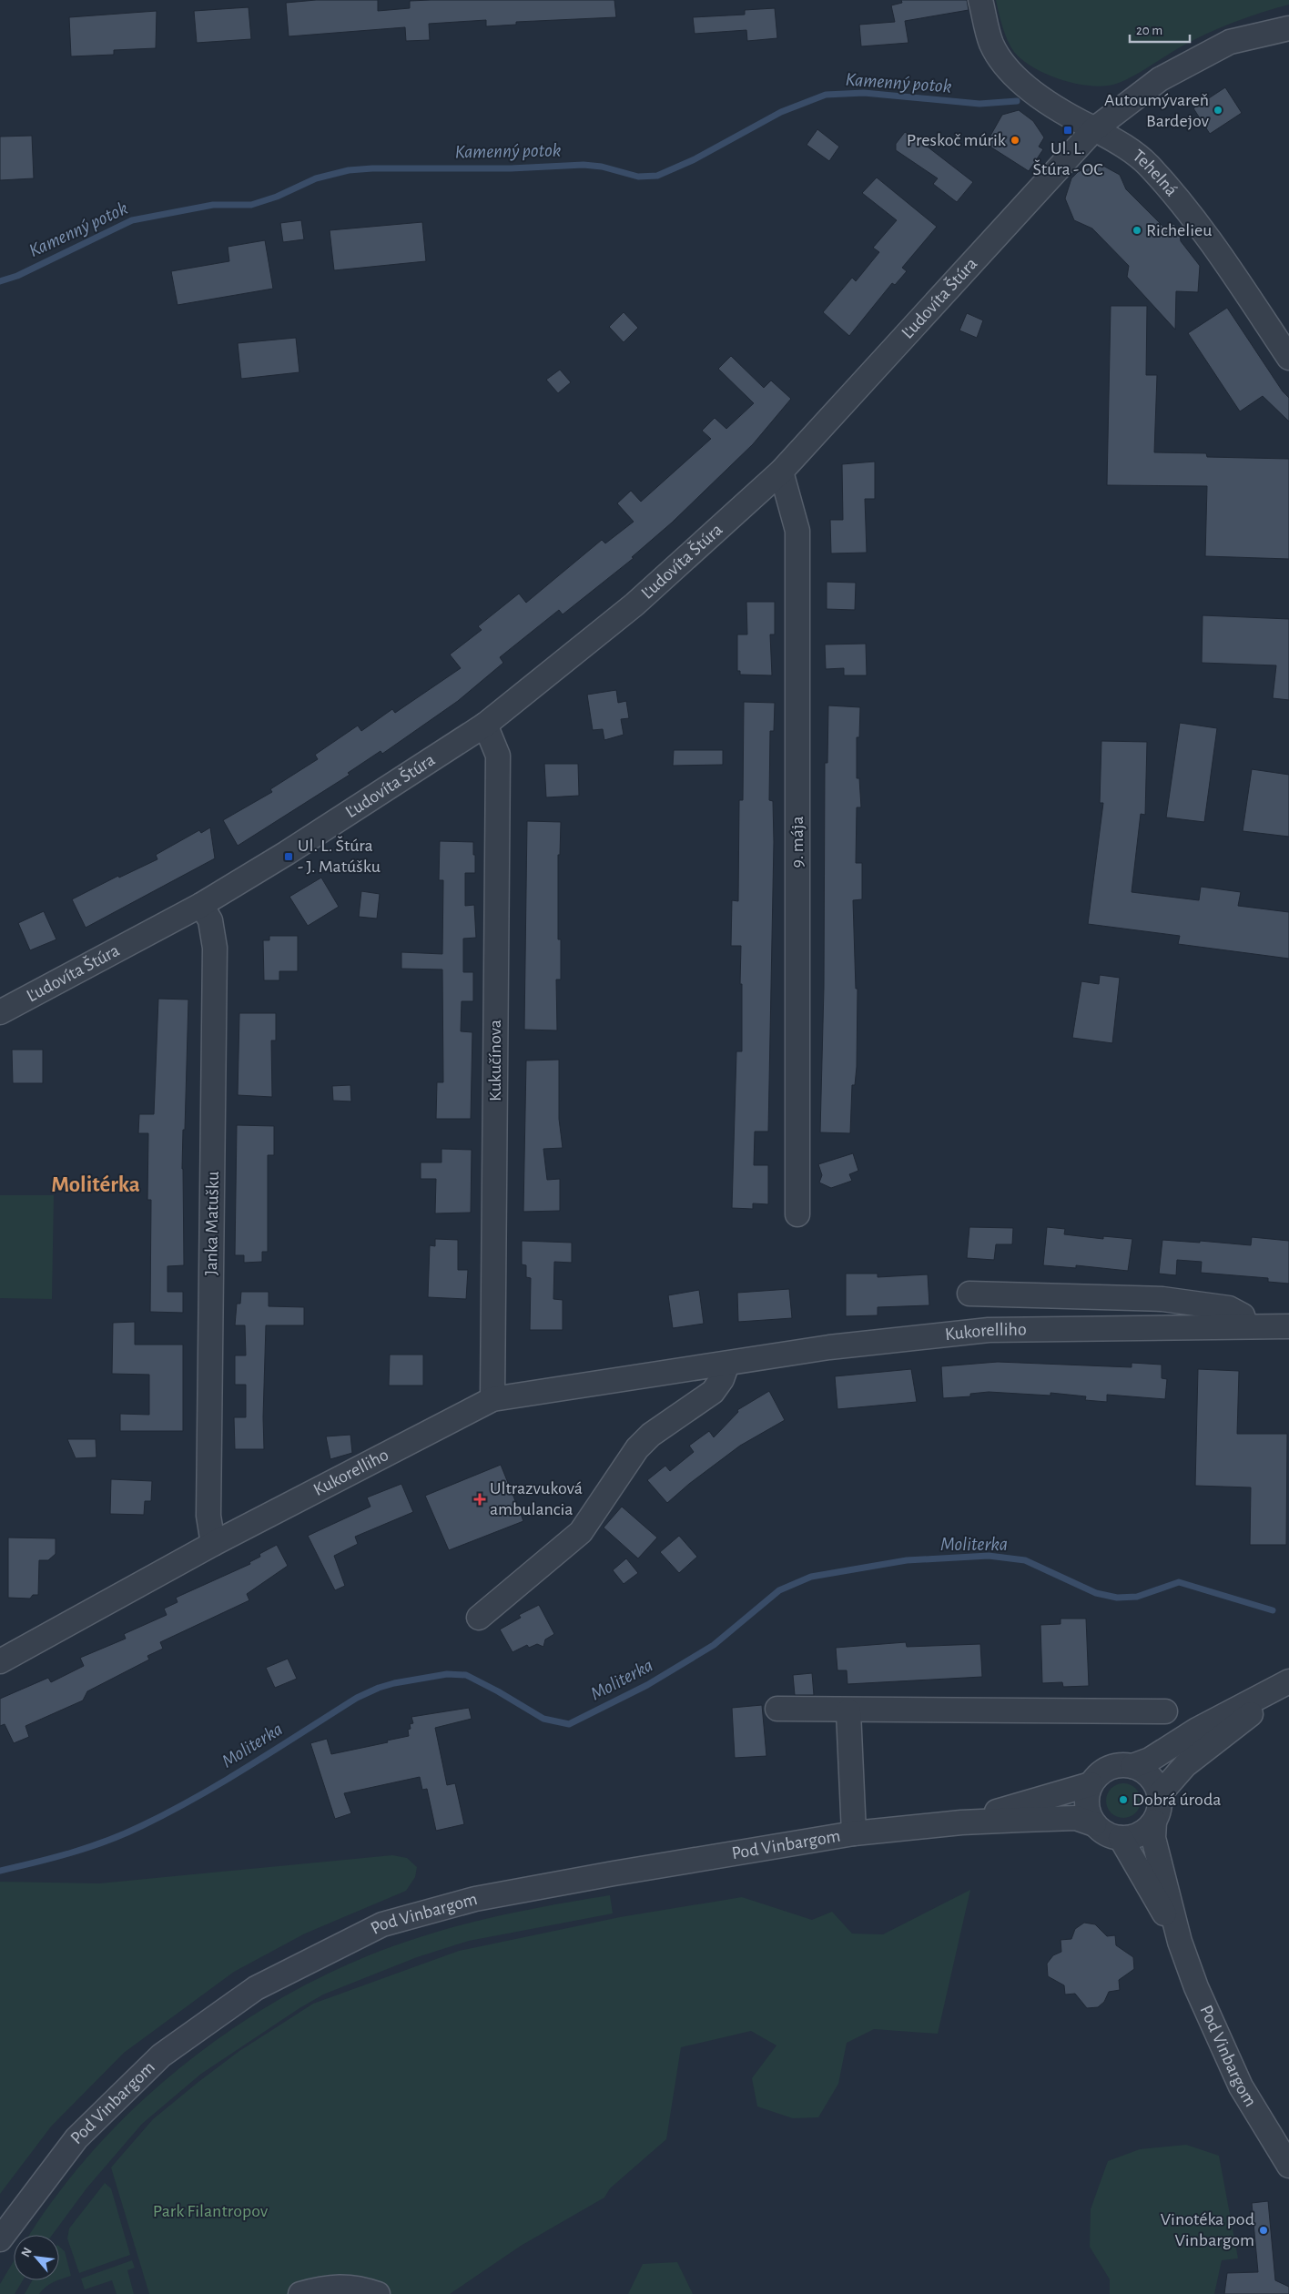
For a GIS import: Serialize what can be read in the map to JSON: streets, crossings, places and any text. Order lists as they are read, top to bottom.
{
  "streets": {
    "street": [
      "Tehelná",
      "Ľudovíta Štúra",
      "9. mája",
      "Kukučínova",
      "Janka Matušku",
      "Kukorelliho",
      "Pod Vinbargom"
    ]
  },
  "crossings": [
    ["Tehelná", "Ľudovíta Štúra"],
    ["Ľudovíta Štúra", "9. mája"],
    ["Ľudovíta Štúra", "Kukučínova"],
    ["Ľudovíta Štúra", "Janka Matušku"],
    ["Kukučínova", "Kukorelliho"],
    ["Janka Matušku", "Kukorelliho"]
  ],
  "districts": ["Molitérka"],
  "water": ["Kamenný potok", "Moliterka"],
  "parks": ["Park Filantropov"],
  "places": {
    "other": [
      "Autoumývareň Bardejov",
      "Preskoč múrik",
      "Richelieu",
      "Dobrá úroda",
      "Vinotéka pod Vinbargom"
    ],
    "transit": ["Ul. L. Štúra - OC", "Ul. L. Štúra - J. Matúšku"],
    "health": ["Ultrazvuková ambulancia"]
  },
  "scale_bar": "20 m",
  "north": "top left"
}
